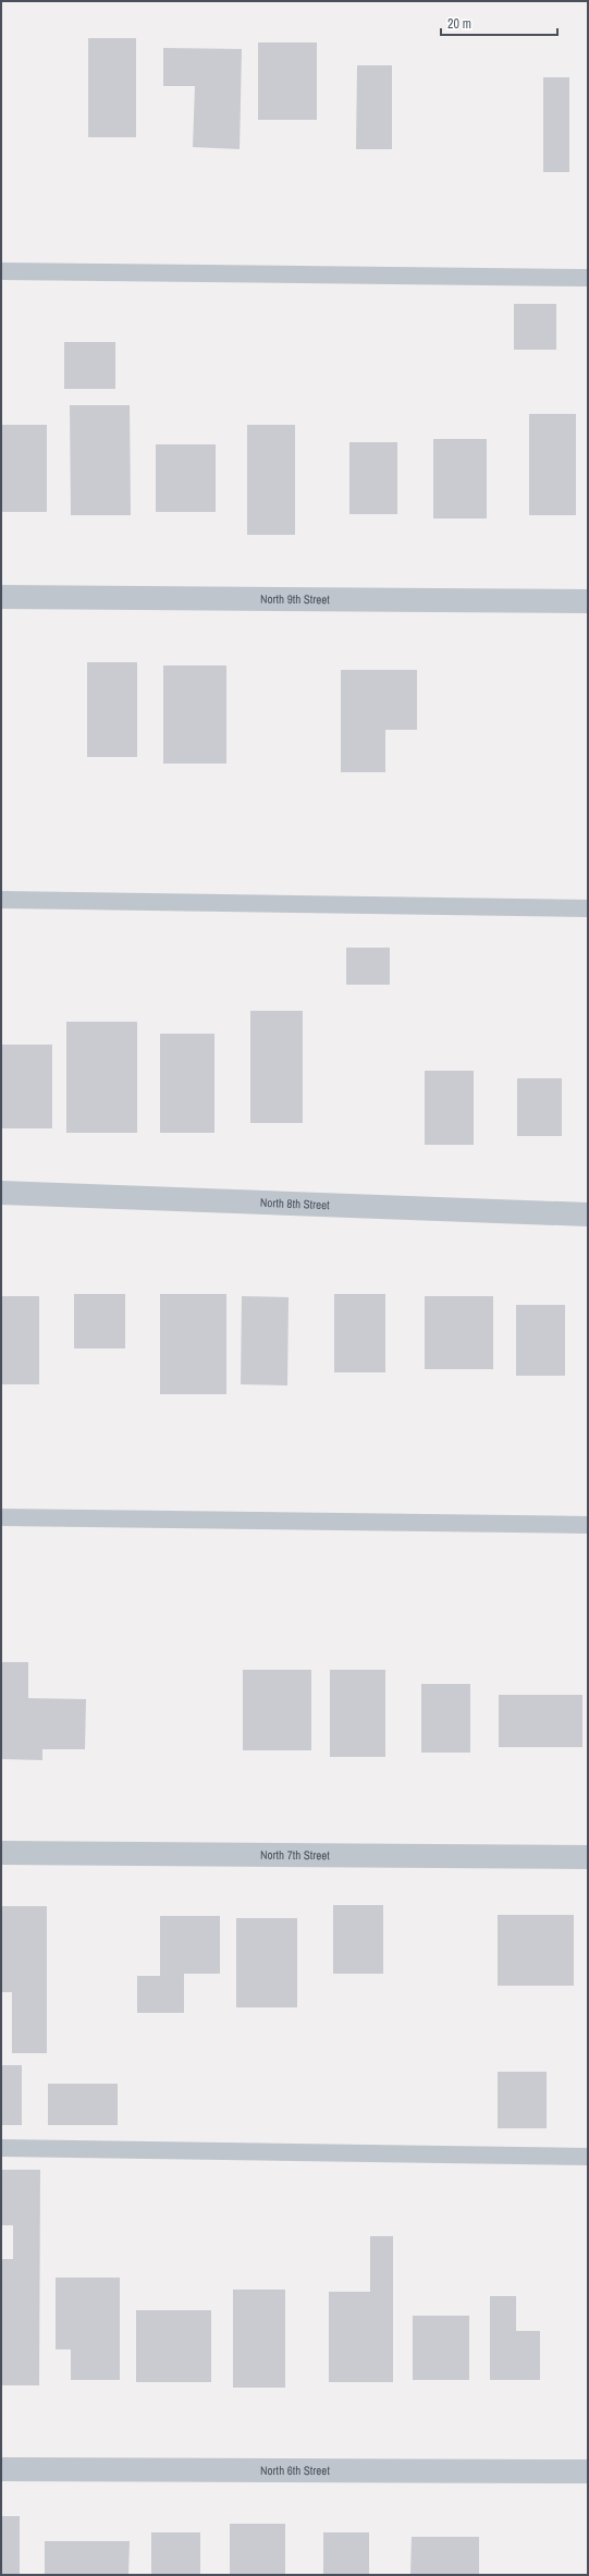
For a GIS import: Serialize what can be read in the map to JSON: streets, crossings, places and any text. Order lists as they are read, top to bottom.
{
  "streets": {
    "street": [
      "North 9th Street",
      "North 8th Street",
      "North 7th Street",
      "North 6th Street"
    ]
  },
  "scale_bar": "20 m"
}
